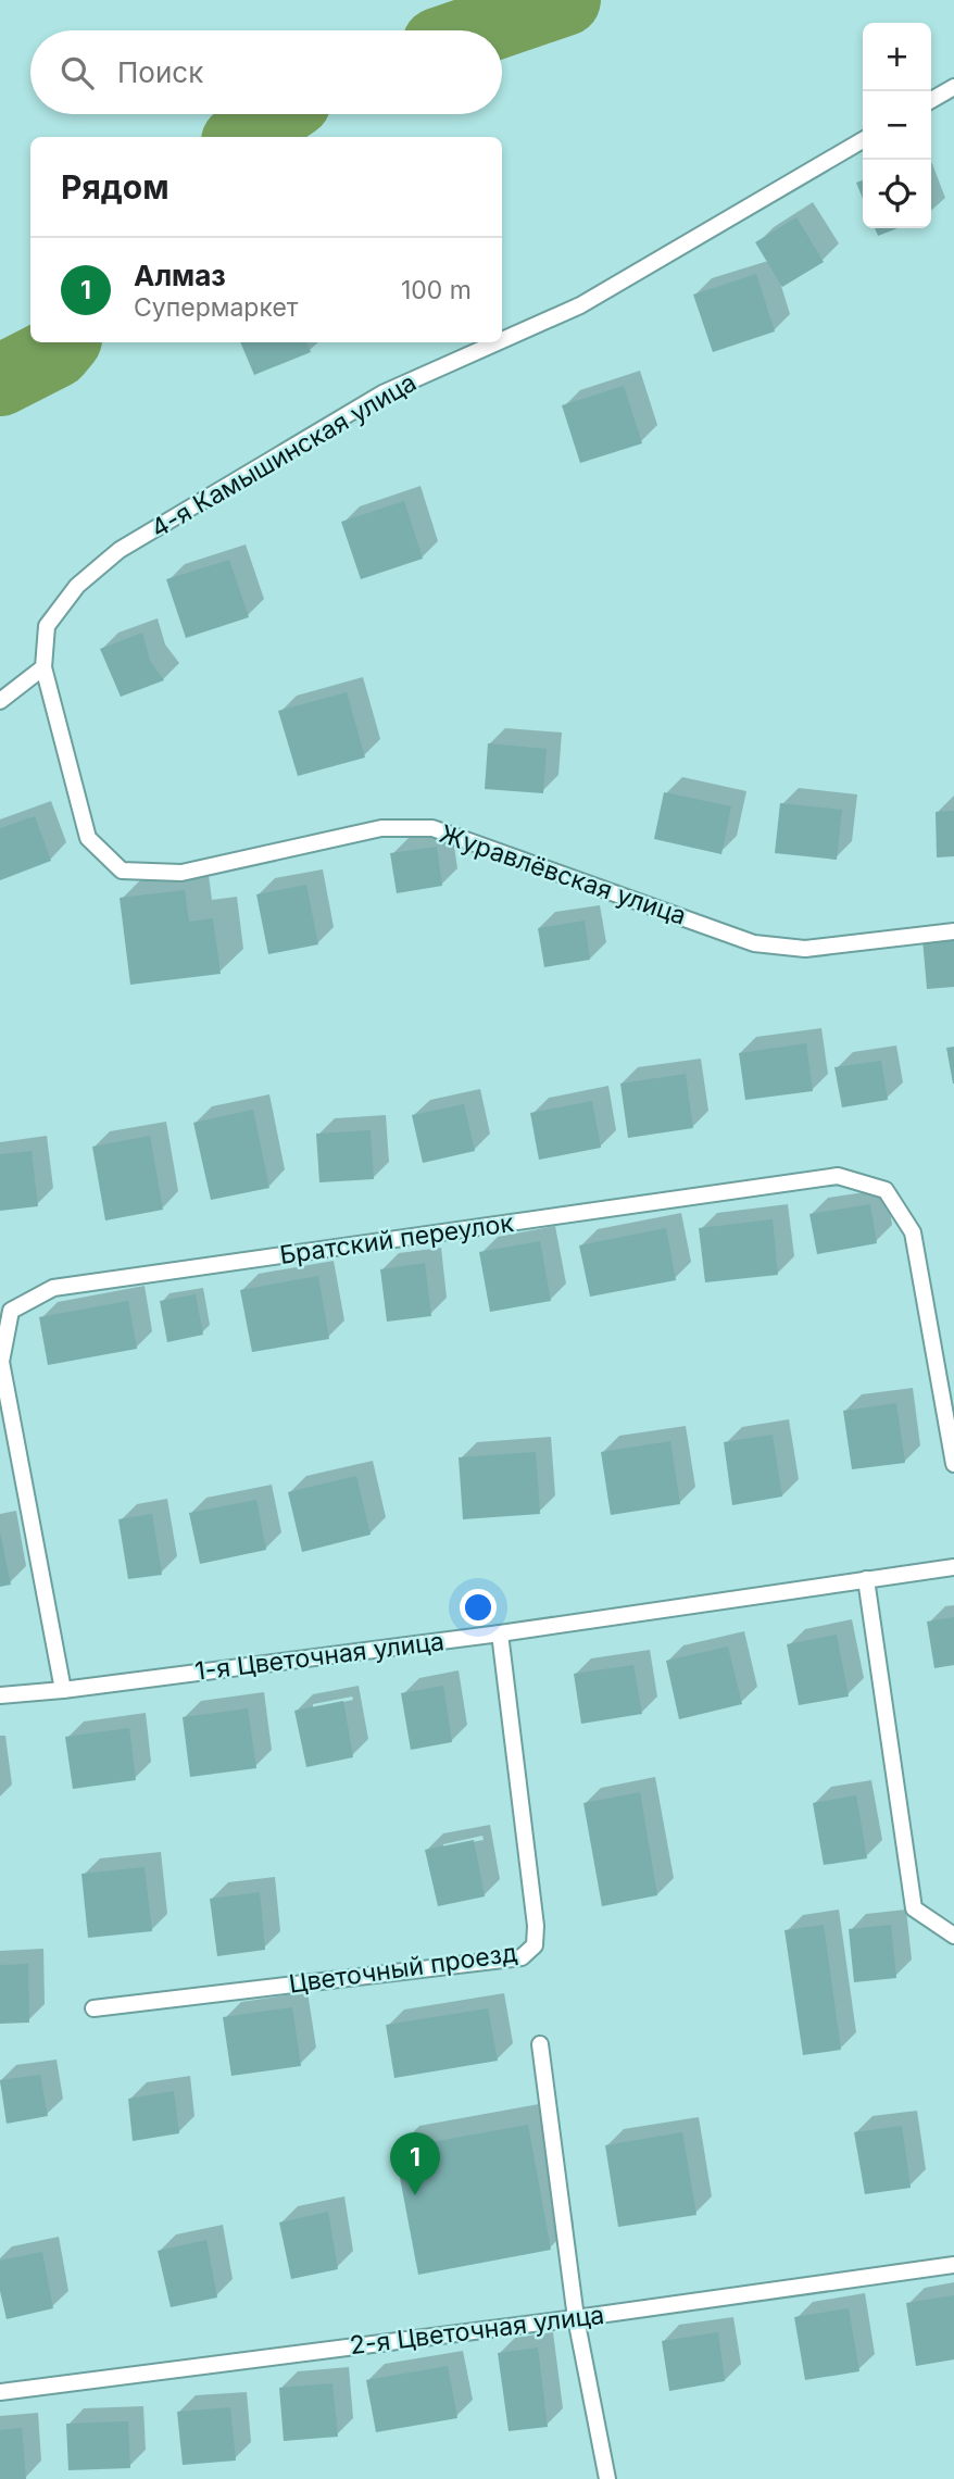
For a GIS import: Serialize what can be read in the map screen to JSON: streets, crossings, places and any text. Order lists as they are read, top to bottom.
{
  "streets": {
    "lane": [
      "4-я Камышинская улица",
      "Журавлёвская улица",
      "Братский переулок",
      "1-я Цветочная улица",
      "Цветочный проезд",
      "2-я Цветочная улица"
    ]
  },
  "crossings": [
    ["4-я Камышинская улица", "Журавлёвская улица"],
    ["Братский переулок", "1-я Цветочная улица"],
    ["1-я Цветочная улица", "Цветочный проезд"]
  ],
  "page": {
    "map_buttons": ["+", "−"],
    "search": "Поиск",
    "heading": "Рядом",
    "list": [
      {
        "mark": "1",
        "name": "Алмаз",
        "note": "Супермаркет",
        "value": "100 m"
      }
    ],
    "pins": "1"
  }
}
